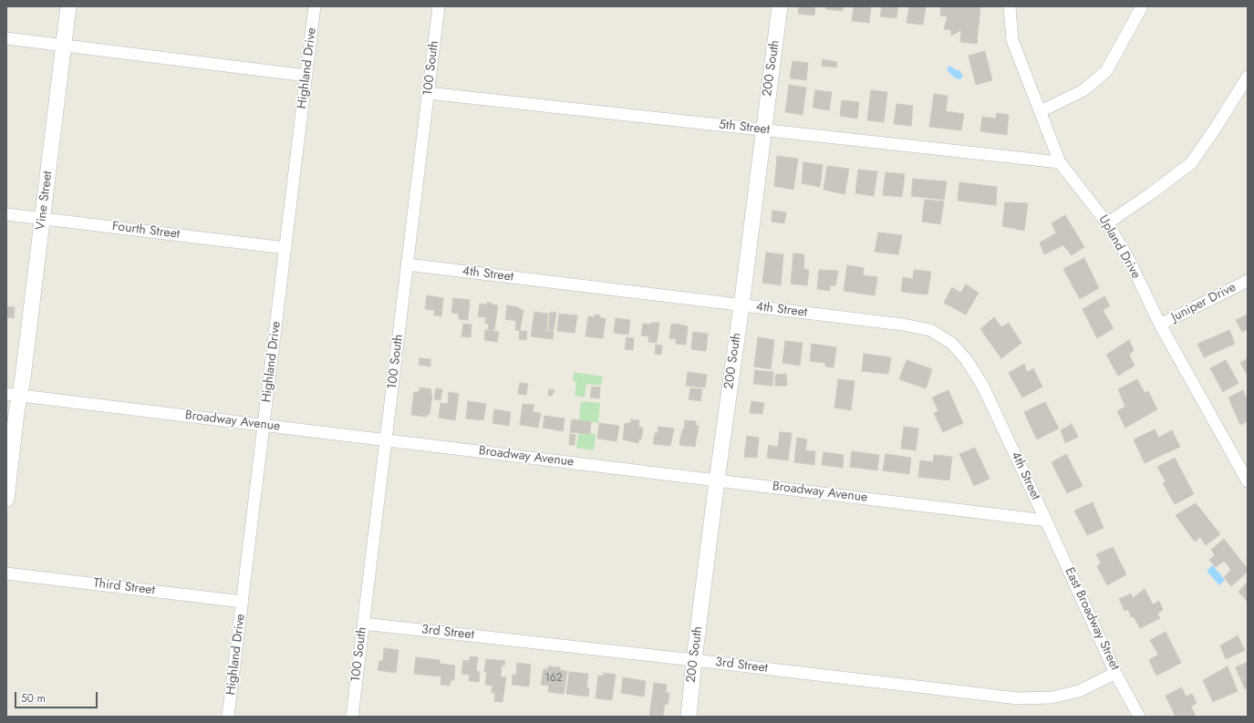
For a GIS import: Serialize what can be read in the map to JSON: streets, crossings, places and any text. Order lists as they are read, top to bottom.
{
  "streets": {
    "street": [
      "Highland Drive",
      "100 South",
      "200 South",
      "5th Street",
      "Vine Street",
      "Fourth Street",
      "Upland Drive",
      "4th Street",
      "Juniper Drive",
      "Broadway Avenue",
      "Third Street",
      "East Broadway Street",
      "3rd Street"
    ]
  },
  "crossings": [
    ["Highland Drive", "Fourth Street"],
    ["Highland Drive", "Broadway Avenue"],
    ["Highland Drive", "Third Street"],
    ["100 South", "5th Street"],
    ["100 South", "4th Street"],
    ["100 South", "Broadway Avenue"],
    ["100 South", "3rd Street"],
    ["200 South", "5th Street"],
    ["200 South", "4th Street"],
    ["200 South", "Broadway Avenue"],
    ["200 South", "3rd Street"],
    ["5th Street", "Upland Drive"],
    ["Vine Street", "Fourth Street"],
    ["Vine Street", "Broadway Avenue"],
    ["Upland Drive", "Juniper Drive"],
    ["4th Street", "Broadway Avenue"],
    ["4th Street", "East Broadway Street"],
    ["Broadway Avenue", "East Broadway Street"],
    ["East Broadway Street", "3rd Street"]
  ],
  "house_numbers": ["162"],
  "scale_bar": "50 m"
}
